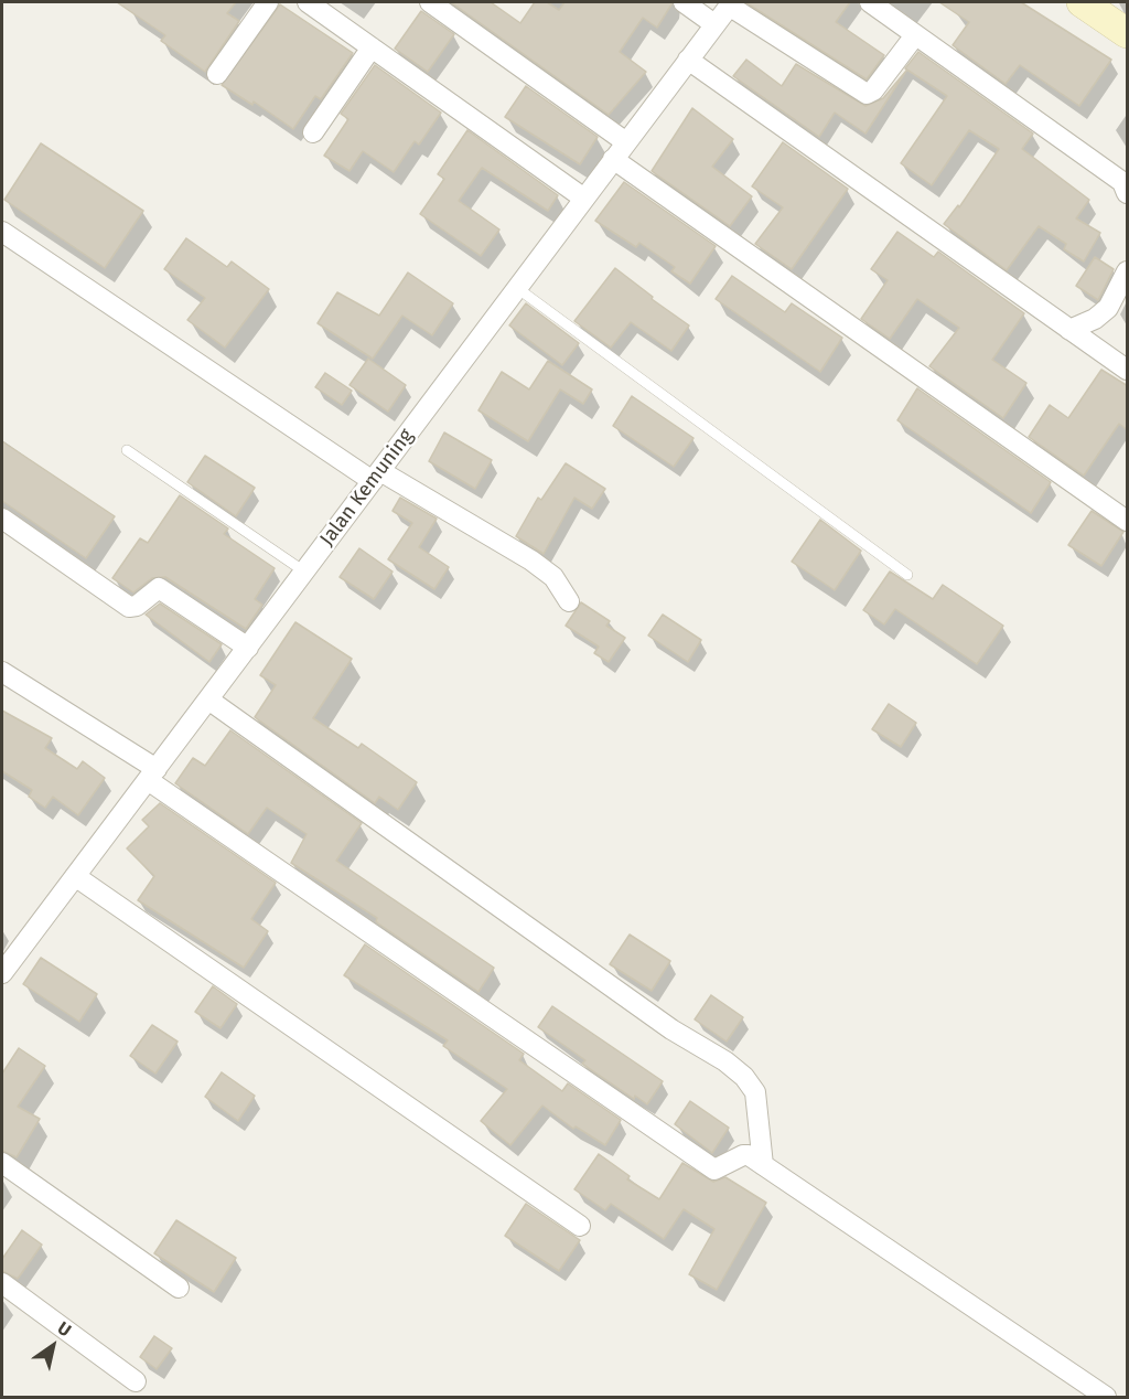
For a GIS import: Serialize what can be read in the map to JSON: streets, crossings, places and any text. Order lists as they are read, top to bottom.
{
  "streets": {
    "street": ["Jalan Kemuning"]
  },
  "north": "top right"
}
